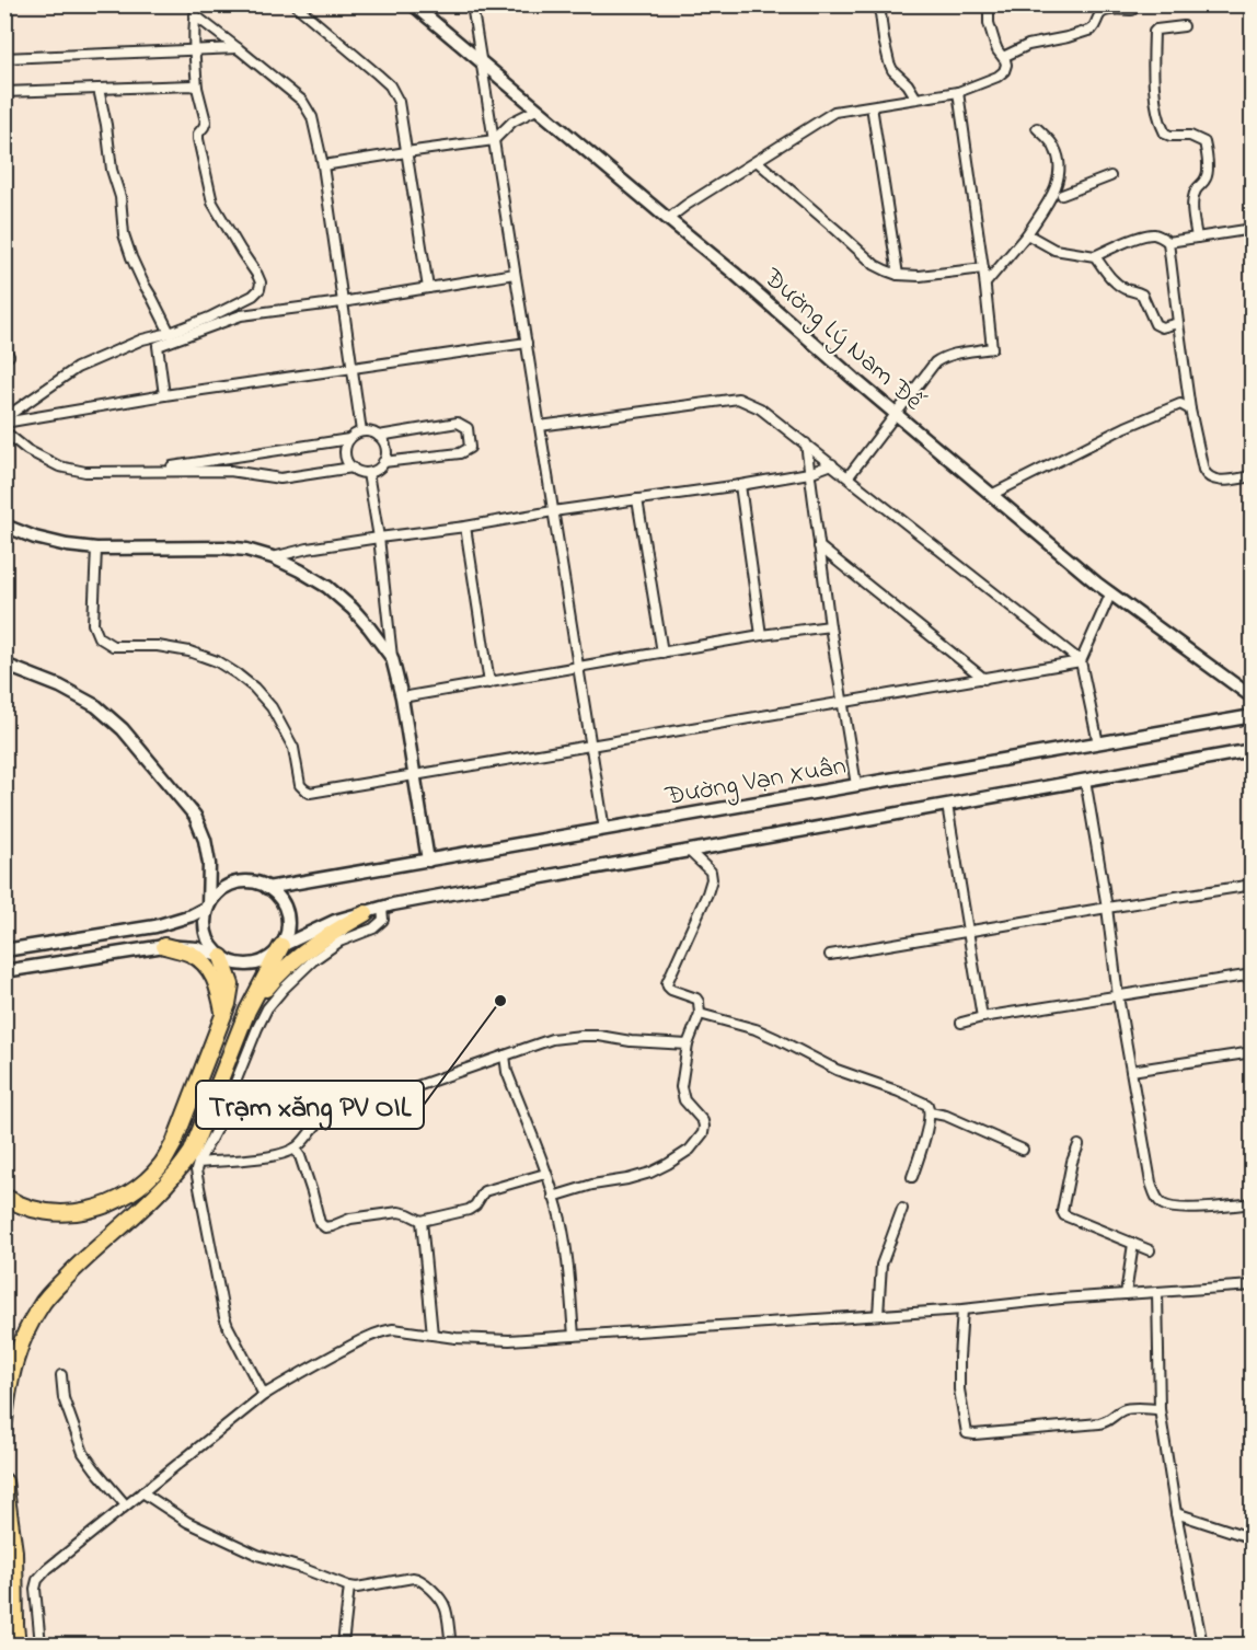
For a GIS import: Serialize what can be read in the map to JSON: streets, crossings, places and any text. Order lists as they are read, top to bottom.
{
  "streets": {
    "main road": ["Đường Lý Nam Đế", "Đường Vạn Xuân"]
  },
  "places": ["Trạm xăng PV OIL"]
}
